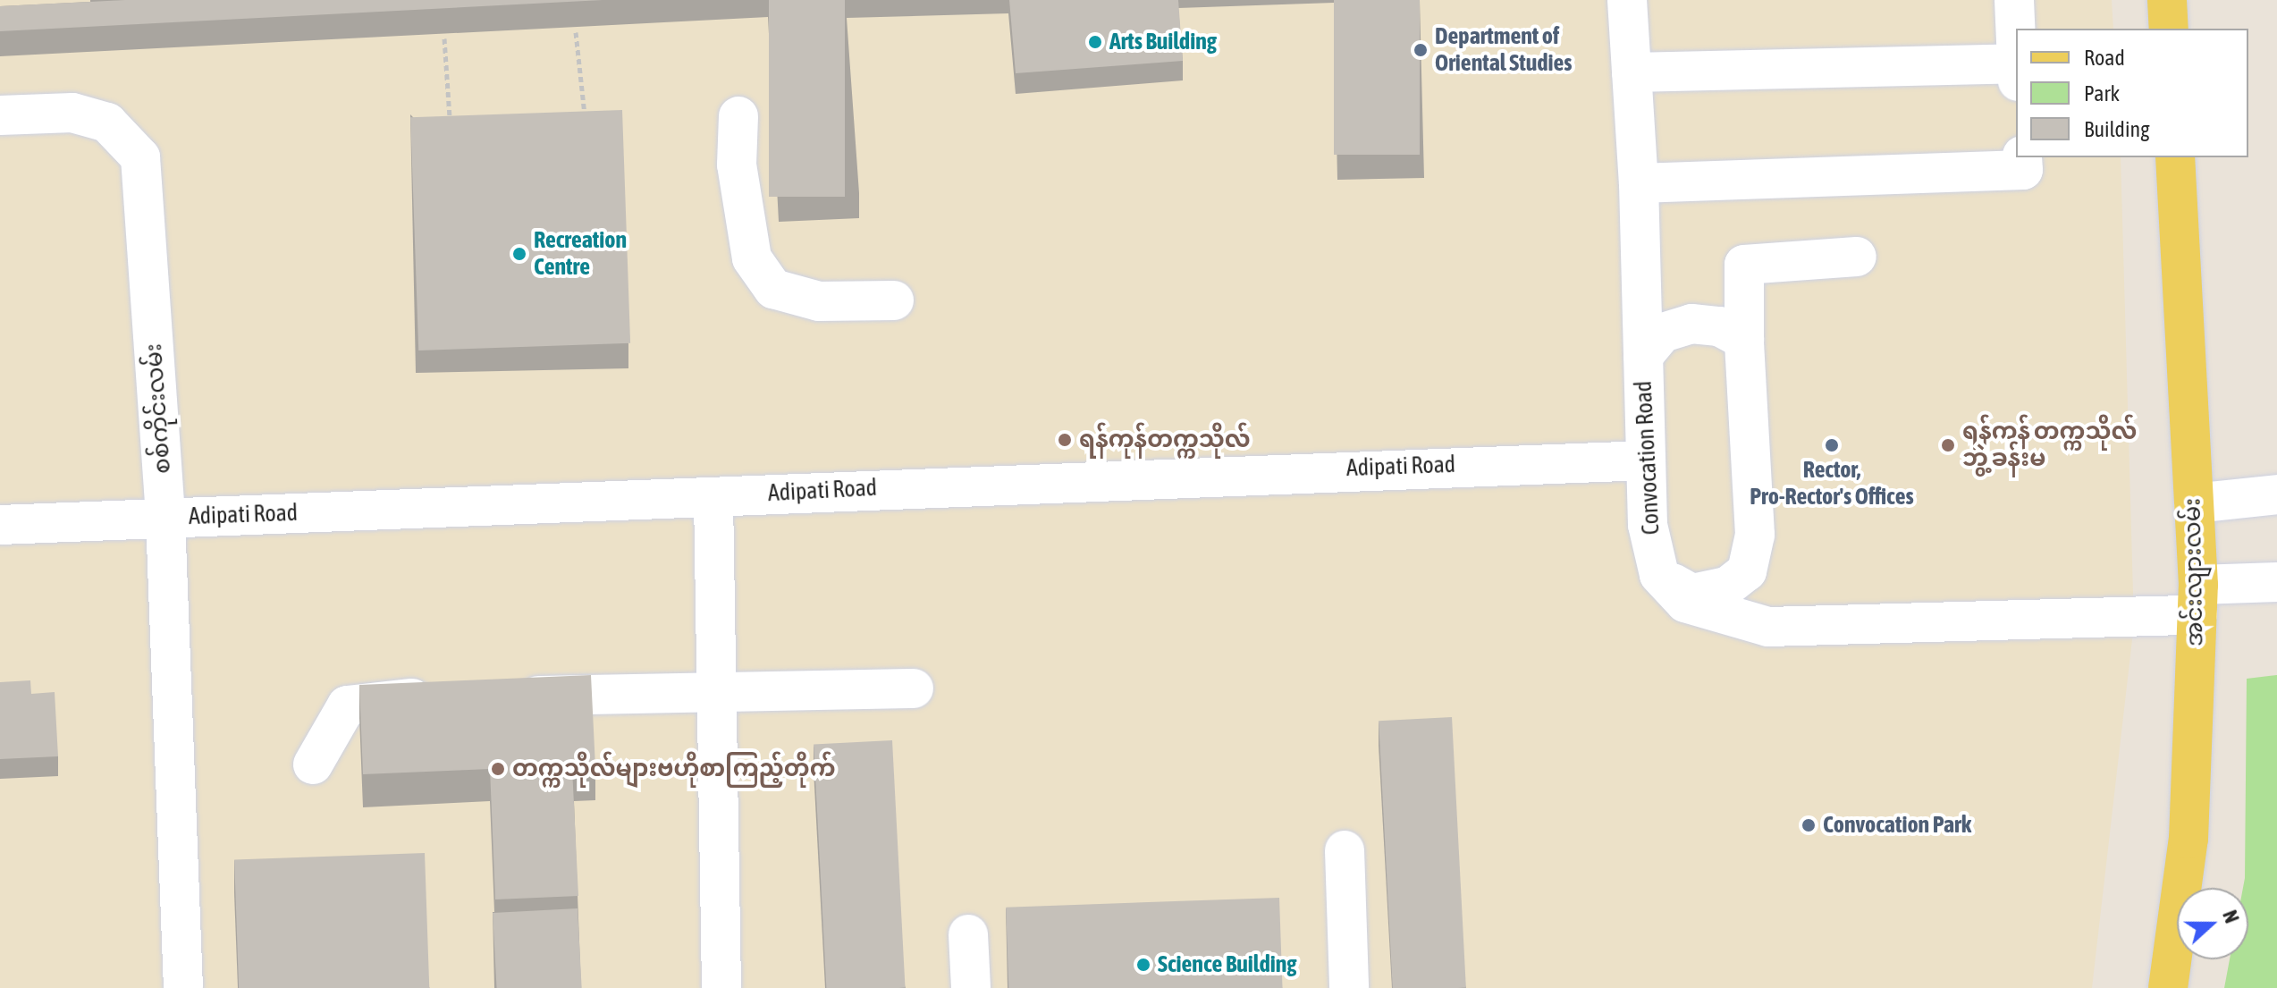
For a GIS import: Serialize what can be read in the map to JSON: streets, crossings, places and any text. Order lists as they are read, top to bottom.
{
  "streets": {
    "main road": ["အင်းလျားလမ်း"],
    "street": ["စစ်ကိုင်းလမ်း", "Convocation Road", "Adipati Road"]
  },
  "crossings": [
    ["စစ်ကိုင်းလမ်း", "Adipati Road"],
    ["Convocation Road", "Adipati Road"]
  ],
  "places": [
    "Arts Building",
    "Department of Oriental Studies",
    "Recreation Centre",
    "ရန်ကုန်တက္ကသိုလ်",
    "Rector, Pro-Rector's Offices",
    "ရန်ကုန် တက္ကသိုလ် ဘွဲ့ ခန်းမ",
    "တက္ကသိုလ်များဗဟိုစာကြည့်တိုက်",
    "Convocation Park",
    "Science Building"
  ],
  "legend": ["Road", "Park", "Building"],
  "north": "right"
}
